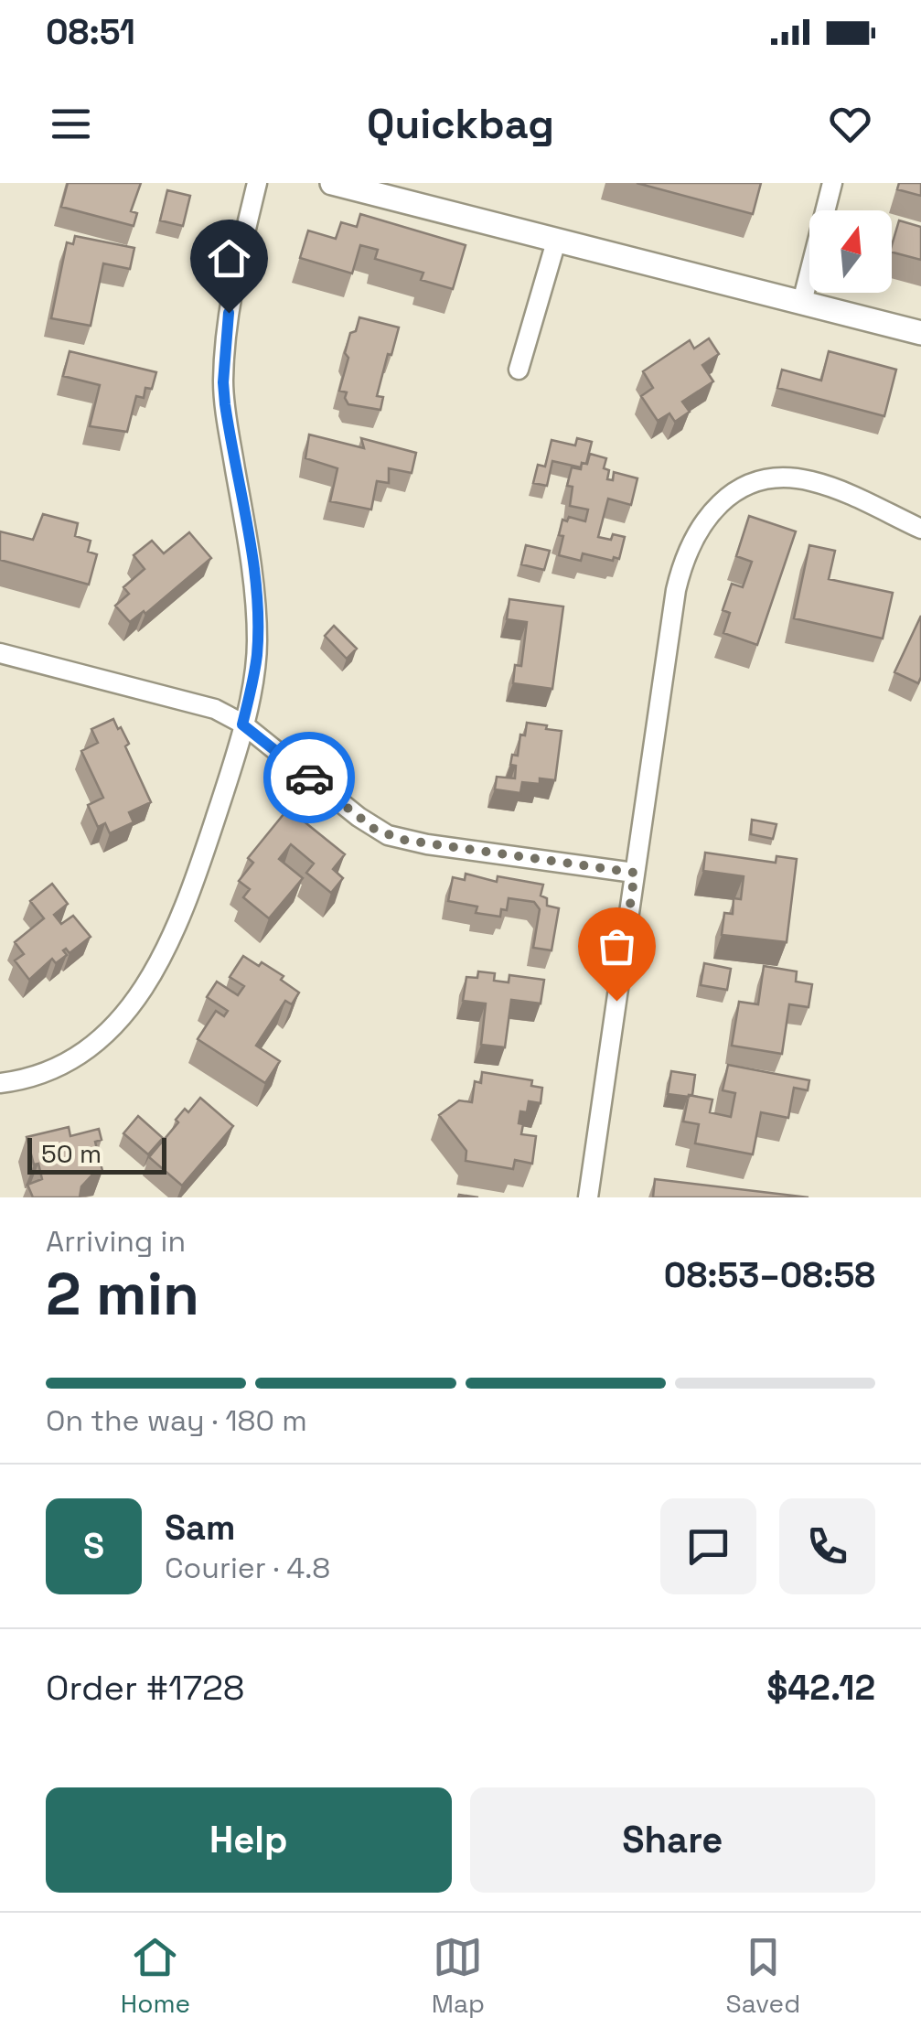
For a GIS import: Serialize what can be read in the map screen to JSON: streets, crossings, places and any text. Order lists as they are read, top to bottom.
{
  "scale_bar": "50 m",
  "north": "top",
  "page": {
    "status": "08:51",
    "header": "Quickbag",
    "scale": "50 m",
    "heading": ["2 min", "Arriving in", "08:53–08:58"],
    "panel": [
      "Sam",
      "Courier · 4.8",
      "Order #1728",
      "$42.12"
    ],
    "bar": "On the way · 180 m",
    "round": "S",
    "buttons": ["Help", "Share"],
    "tabs": ["Home", "Map", "Saved"]
  }
}
